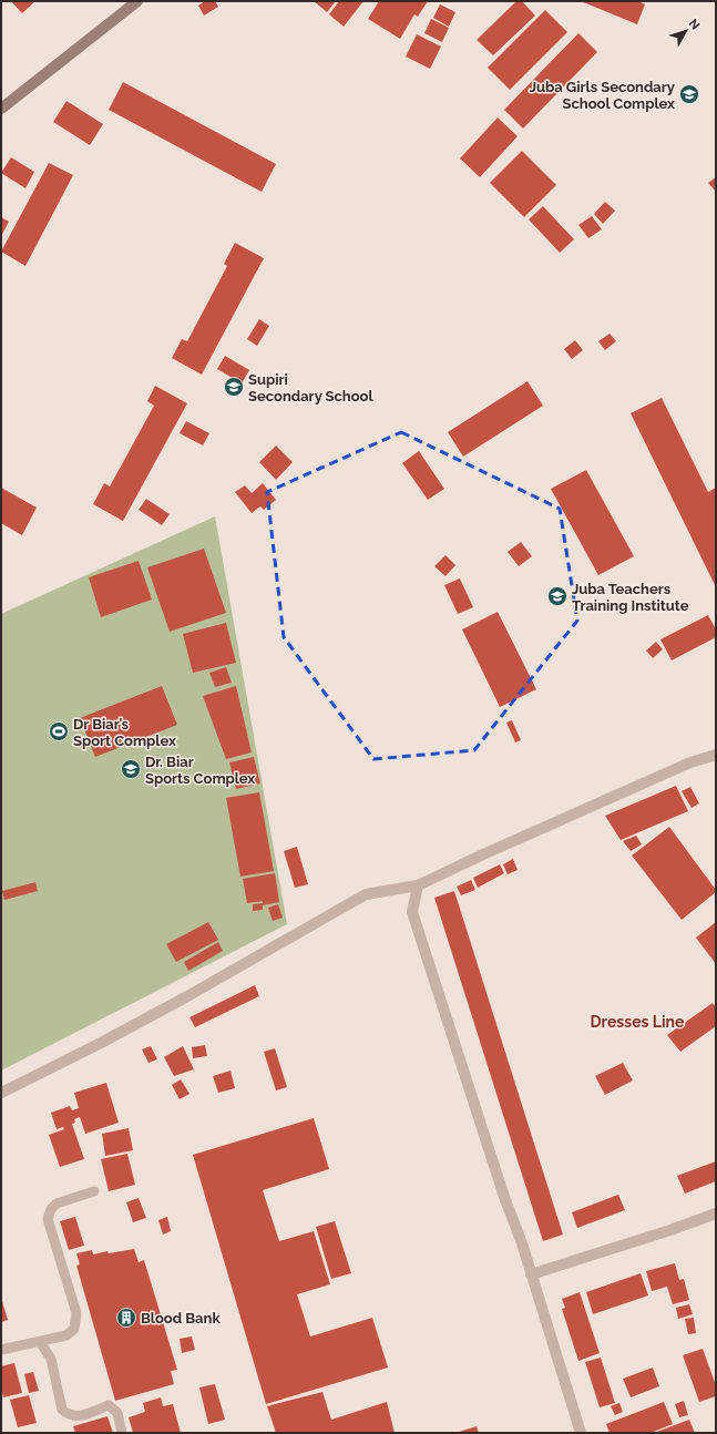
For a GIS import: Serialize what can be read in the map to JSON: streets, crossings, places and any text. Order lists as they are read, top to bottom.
{
  "districts": ["Dresses Line"],
  "places": {
    "school or university": [
      "Juba Girls Secondary School Complex",
      "Supiri Secondary School",
      "Juba Teachers Training Institute",
      "Dr. Biar Sports Complex"
    ],
    "sports": ["Dr Biar’s Sport Complex"],
    "building": ["Blood Bank"]
  },
  "north": "top right"
}
